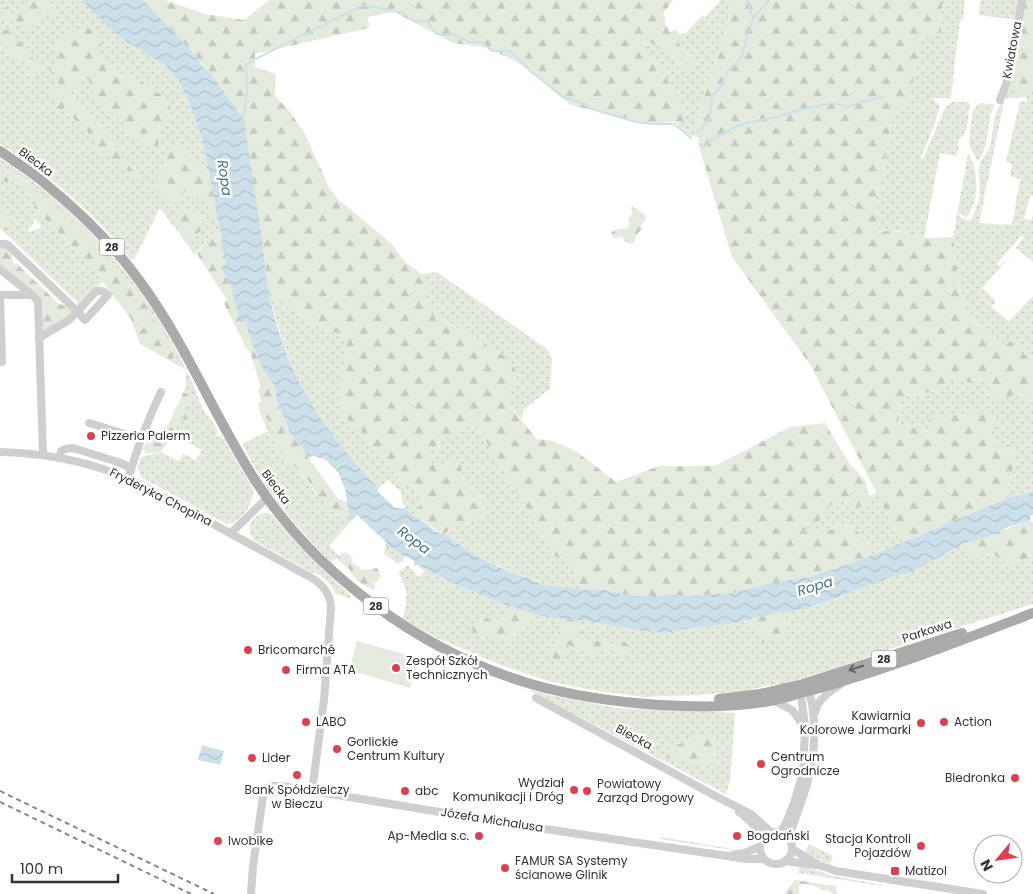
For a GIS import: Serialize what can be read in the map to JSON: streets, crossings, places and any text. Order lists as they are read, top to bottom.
{
  "streets": {
    "main road": ["Biecka", "28", "Parkowa"],
    "street": ["Kwiatowa", "Fryderyka Chopina", "Józefa Michalusa"]
  },
  "crossings": [
    ["Biecka", "28"],
    ["Biecka", "Parkowa"],
    ["Biecka", "Józefa Michalusa"],
    ["28", "Parkowa"],
    ["Fryderyka Chopina", "Józefa Michalusa"]
  ],
  "water": ["Ropa"],
  "places": {
    "other": [
      "Pizzeria Palerm",
      "Bricomarché",
      "Zespół Szkół Technicznych",
      "Firma ATA",
      "LABO",
      "Action",
      "Kawiarnia Kolorowe Jarmarki",
      "Gorlickie Centrum Kultury",
      "Lider",
      "Centrum Ogrodnicze",
      "Bank Spółdzielczy w Bieczu",
      "Biedronka",
      "Wydział Komunikacji i Dróg",
      "abc",
      "Powiatowy Zarząd Drogowy",
      "Ap-Media s.c.",
      "Bogdański",
      "Iwobike",
      "Stacja Kontroli Pojazdów",
      "FAMUR SA Systemy ścianowe Glinik"
    ],
    "transit": ["Matizol"]
  },
  "scale_bar": "100 m",
  "north": "bottom left"
}
